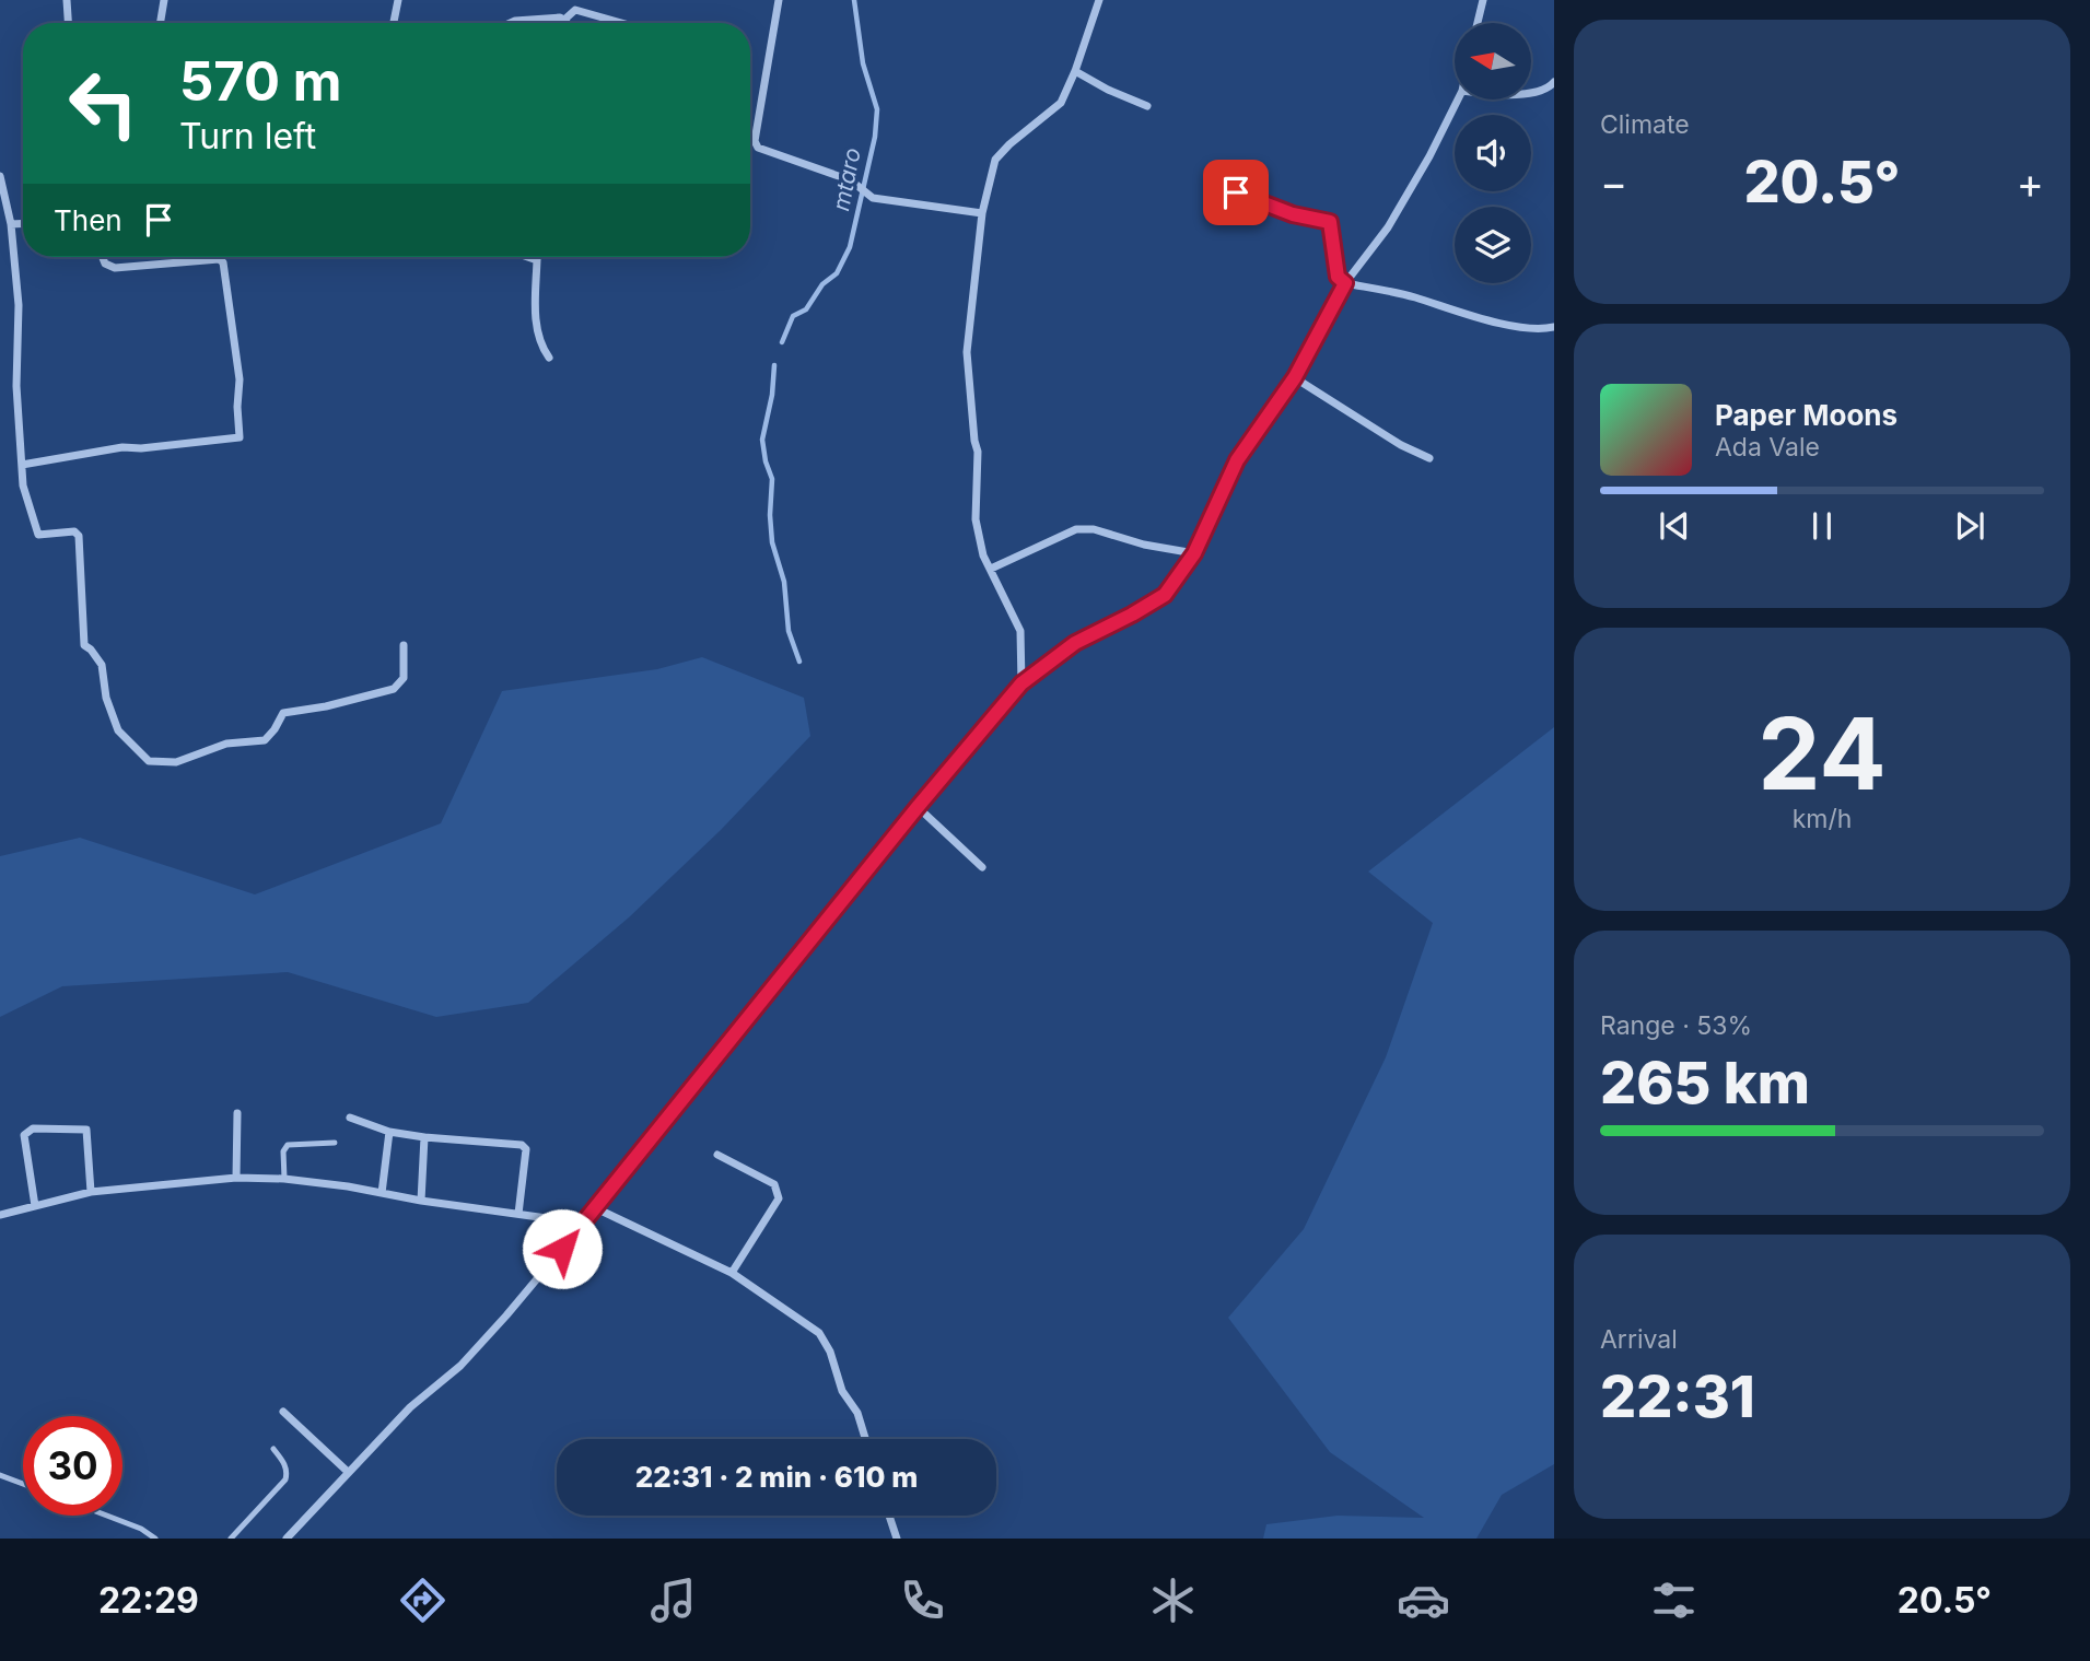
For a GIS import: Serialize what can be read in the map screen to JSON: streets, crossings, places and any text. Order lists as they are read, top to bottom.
{
  "water": ["mtaro"],
  "north": "left",
  "page": {
    "tile": [
      "Climate",
      ["24", "km/h"],
      ["Range · 53%", "265 km"],
      ["Arrival", "22:31"]
    ],
    "turn": ["570 m", "Turn left"],
    "heat": ["−", "20.5°", "+"],
    "then": "Then",
    "song": ["Paper Moons", "Ada Vale"],
    "limit": "30",
    "trip": "22:31 · 2 min · 610 m",
    "tabs": ["22:29", "20.5°"]
  }
}
